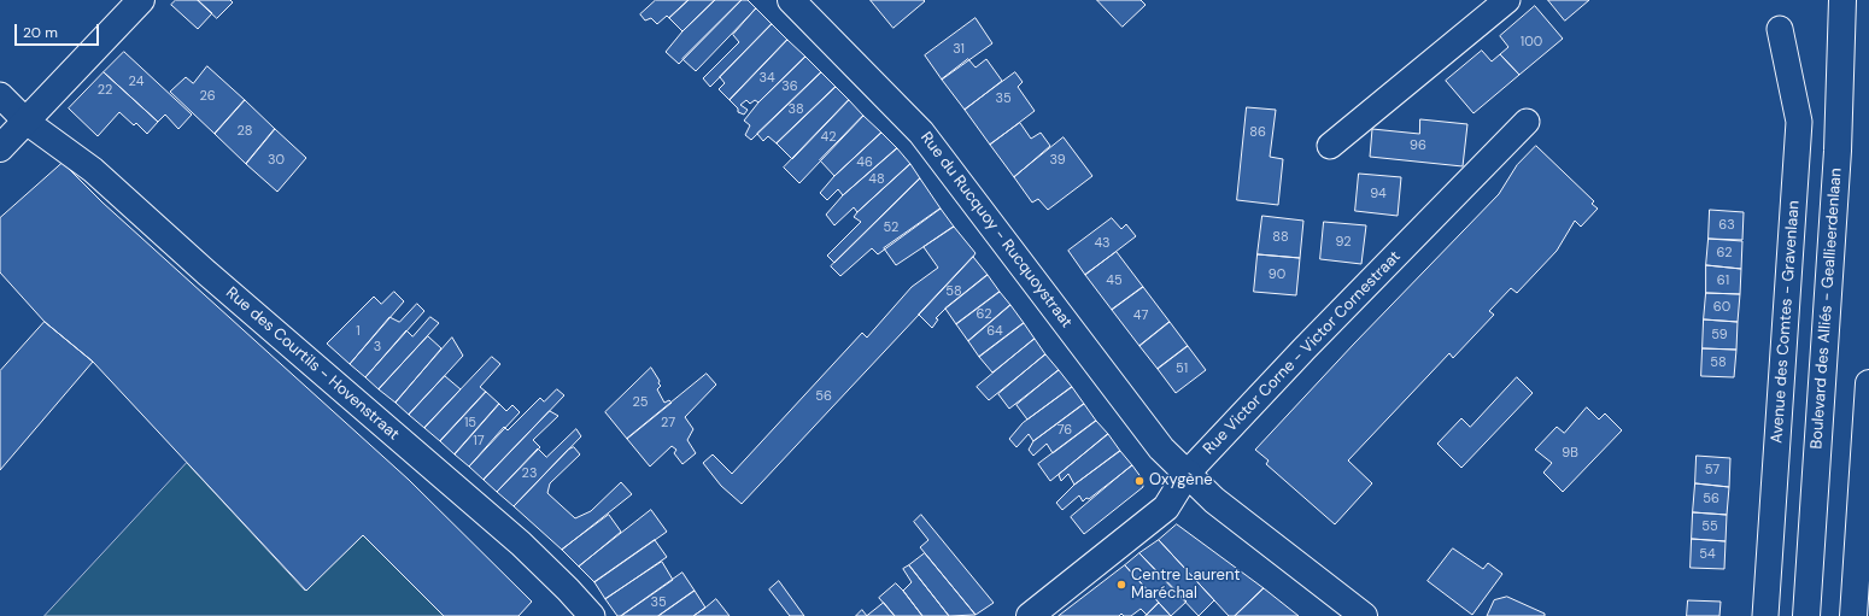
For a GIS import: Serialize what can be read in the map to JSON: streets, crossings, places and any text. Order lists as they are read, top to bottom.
{
  "streets": {
    "main road": ["Rue du Rucquoy - Rucquoystraat", "Boulevard des Alliés - Geallieerdenlaan", "Rue Victor Corne - Victor Cornestraat"],
    "street": ["Avenue des Comtes - Gravenlaan", "Rue des Courtils - Hovenstraat"]
  },
  "crossings": [
    ["Rue du Rucquoy - Rucquoystraat", "Rue Victor Corne - Victor Cornestraat"]
  ],
  "places": ["Oxygène", "Centre Laurent Maréchal"],
  "house_numbers": [
    "100",
    "31",
    "34",
    "24",
    "36",
    "22",
    "26",
    "35",
    "38",
    "28",
    "86",
    "42",
    "96",
    "30",
    "39",
    "46",
    "48",
    "94",
    "63",
    "52",
    "88",
    "92",
    "43",
    "62",
    "90",
    "45",
    "61",
    "58",
    "60",
    "62",
    "47",
    "1",
    "64",
    "59",
    "3",
    "58",
    "51",
    "56",
    "25",
    "15",
    "27",
    "76",
    "17",
    "9B",
    "57",
    "23",
    "56",
    "55",
    "54",
    "35"
  ],
  "scale_bar": "20 m"
}
